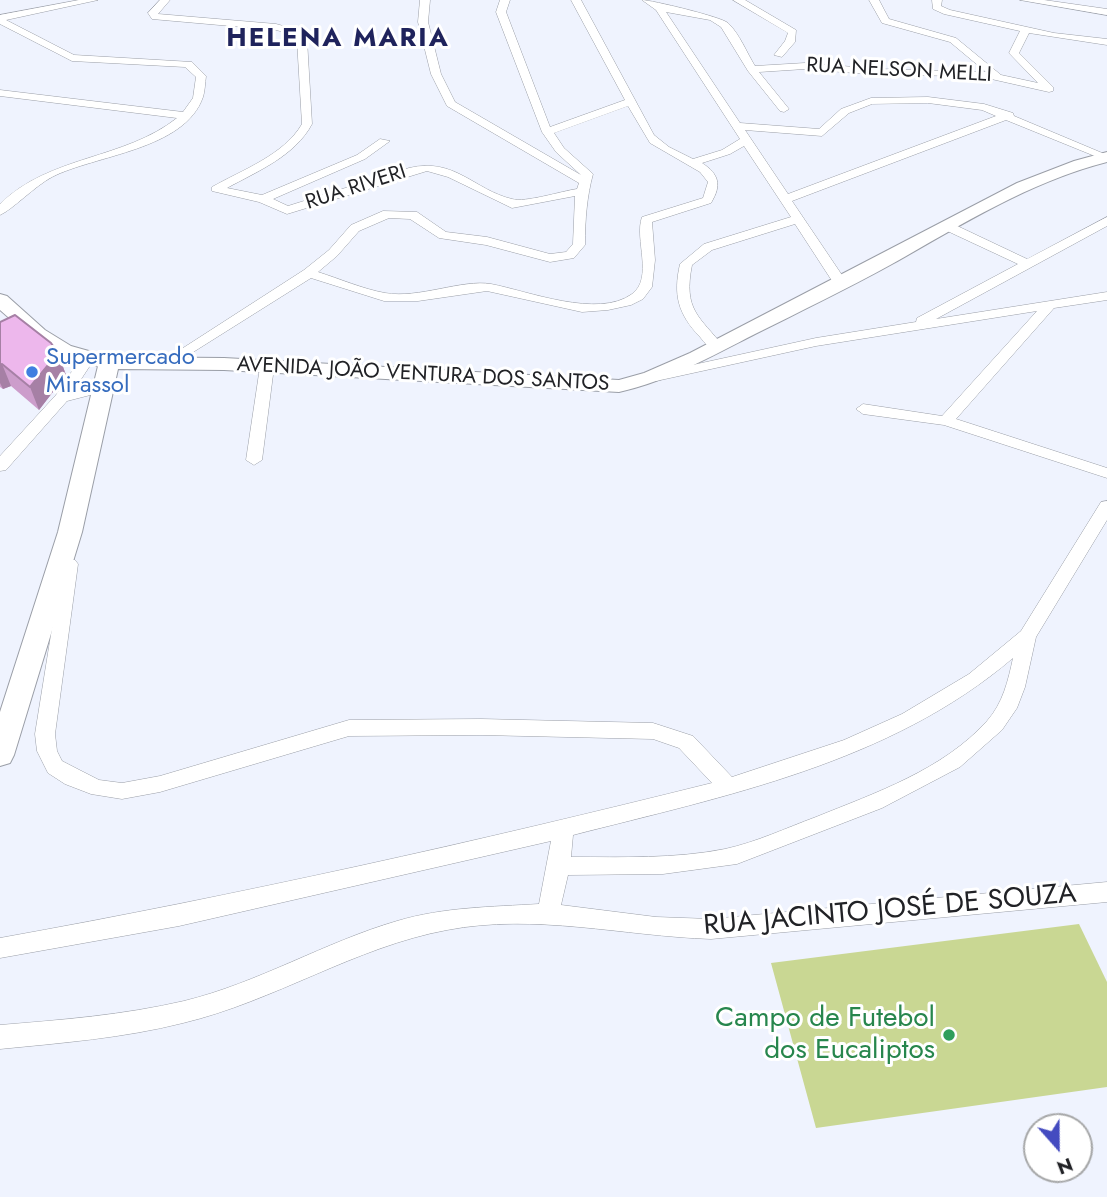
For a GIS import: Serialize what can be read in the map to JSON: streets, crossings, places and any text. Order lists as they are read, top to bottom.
{
  "streets": {
    "main road": ["AVENIDA JOÃO VENTURA DOS SANTOS"],
    "street": ["RUA NELSON MELLI", "RUA RIVERI", "RUA JACINTO JOSÉ DE SOUZA"]
  },
  "districts": ["HELENA MARIA"],
  "places": ["Supermercado Mirassol", "Campo de Futebol dos Eucaliptos"],
  "north": "bottom"
}
